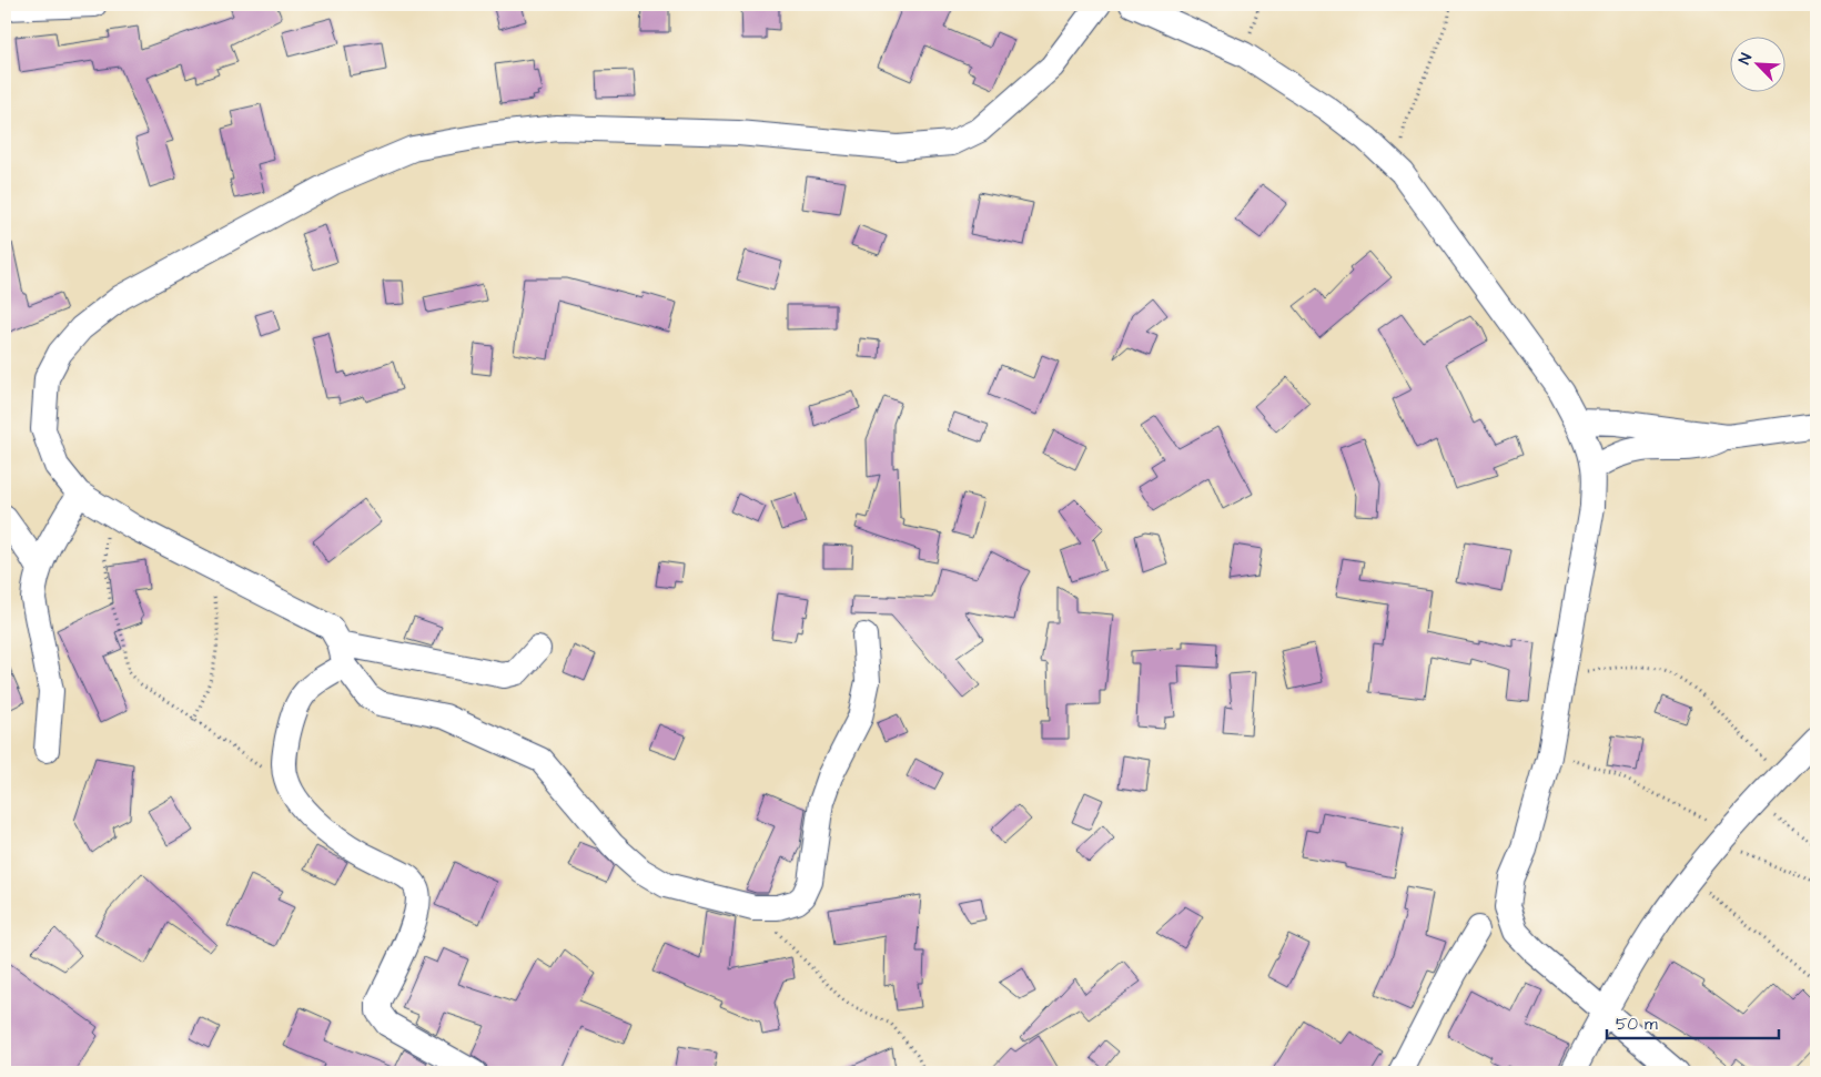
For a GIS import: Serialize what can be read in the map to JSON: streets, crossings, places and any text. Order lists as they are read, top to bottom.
{
  "scale_bar": "50 m",
  "north": "top left"
}
